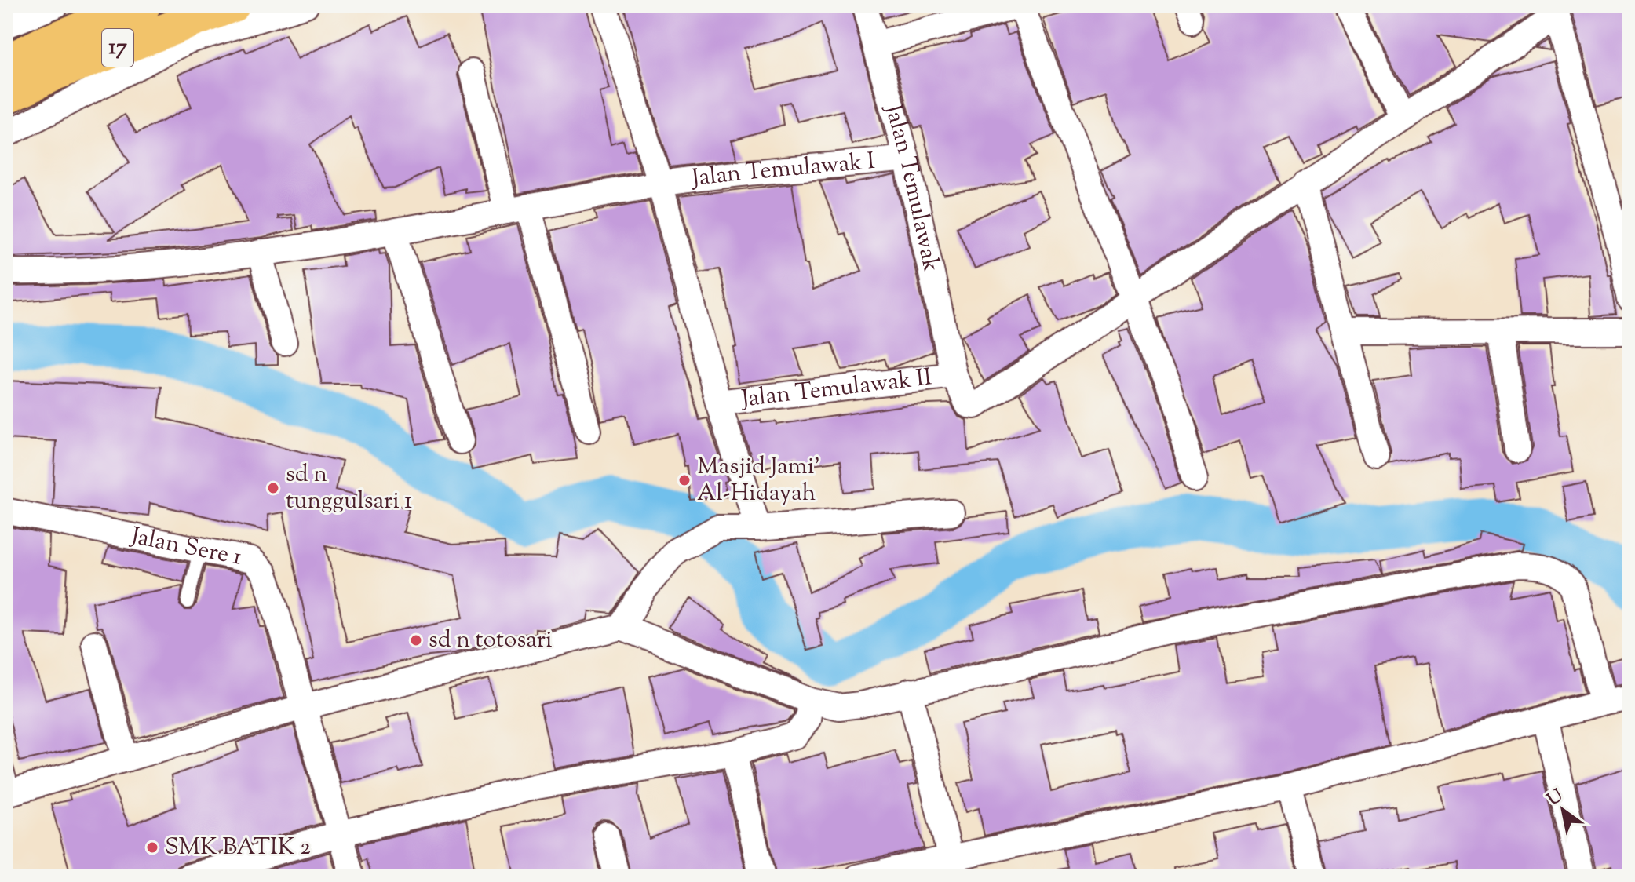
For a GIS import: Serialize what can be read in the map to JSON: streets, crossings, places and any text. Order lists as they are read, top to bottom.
{
  "streets": {
    "highway": ["17"],
    "street": [
      "Jalan Temulawak I",
      "Jalan Temulawak",
      "Jalan Temulawak II",
      "Jalan Sere 1"
    ]
  },
  "crossings": [
    ["Jalan Temulawak I", "Jalan Temulawak"],
    ["Jalan Temulawak", "Jalan Temulawak II"]
  ],
  "places": [
    "Masjid Jami' Al-Hidayah",
    "sd n tunggulsari 1",
    "sd n totosari",
    "SMK BATIK 2"
  ],
  "north": "top left"
}
